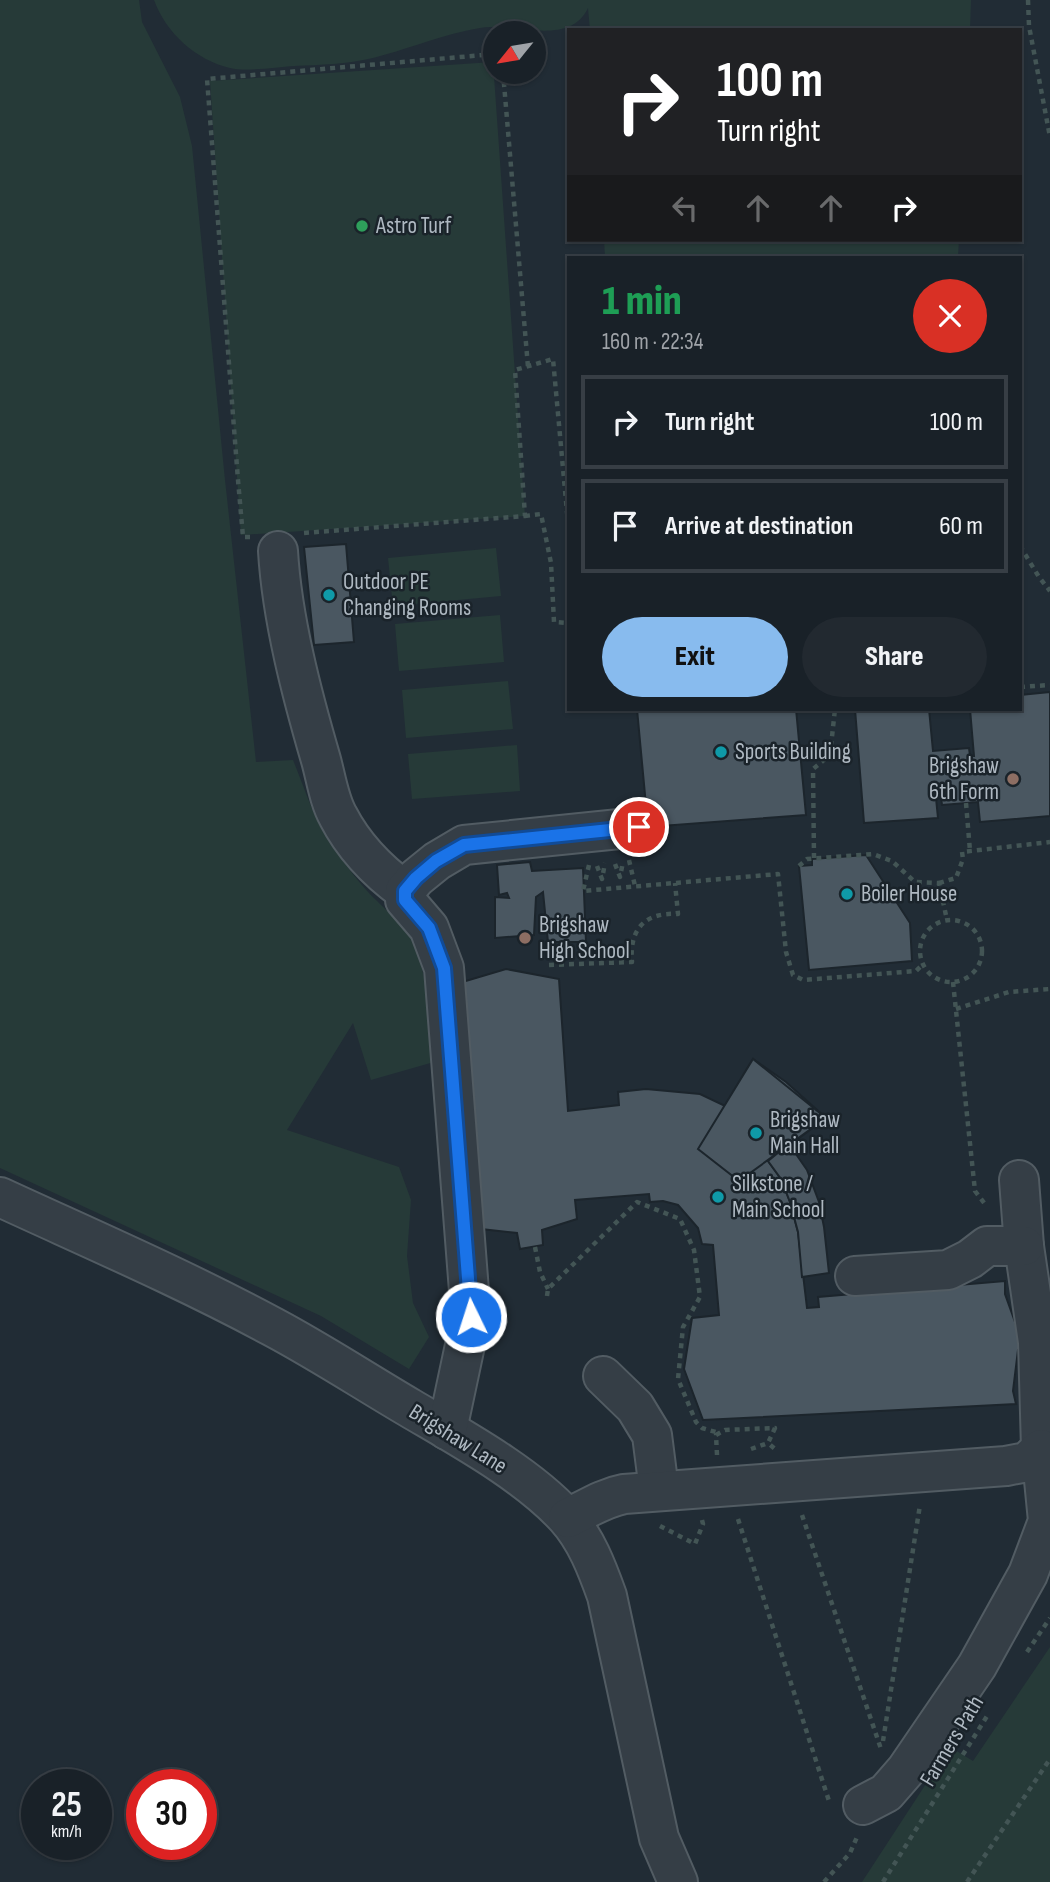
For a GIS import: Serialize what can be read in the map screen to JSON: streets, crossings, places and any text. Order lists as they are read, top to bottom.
{
  "streets": {
    "street": ["Brigshaw Lane"],
    "path": ["Farmers Path"]
  },
  "places": [
    "Astro Turf",
    "Outdoor PE Changing Rooms",
    "Sports Building",
    "Brigshaw 6th Form",
    "Boiler House",
    "Brigshaw High School",
    "Brigshaw Main Hall",
    "Silkstone / Main School"
  ],
  "north": "bottom left",
  "page": {
    "turn": ["100 m", "Turn right"],
    "heading": ["1 min", "160 m · 22:34"],
    "list": [
      {
        "name": "Turn right",
        "value": "100 m"
      },
      {
        "name": "Arrive at destination",
        "value": "60 m"
      }
    ],
    "buttons": ["Exit", "Share"],
    "speed": "25 km/h",
    "limit": "30"
  }
}
